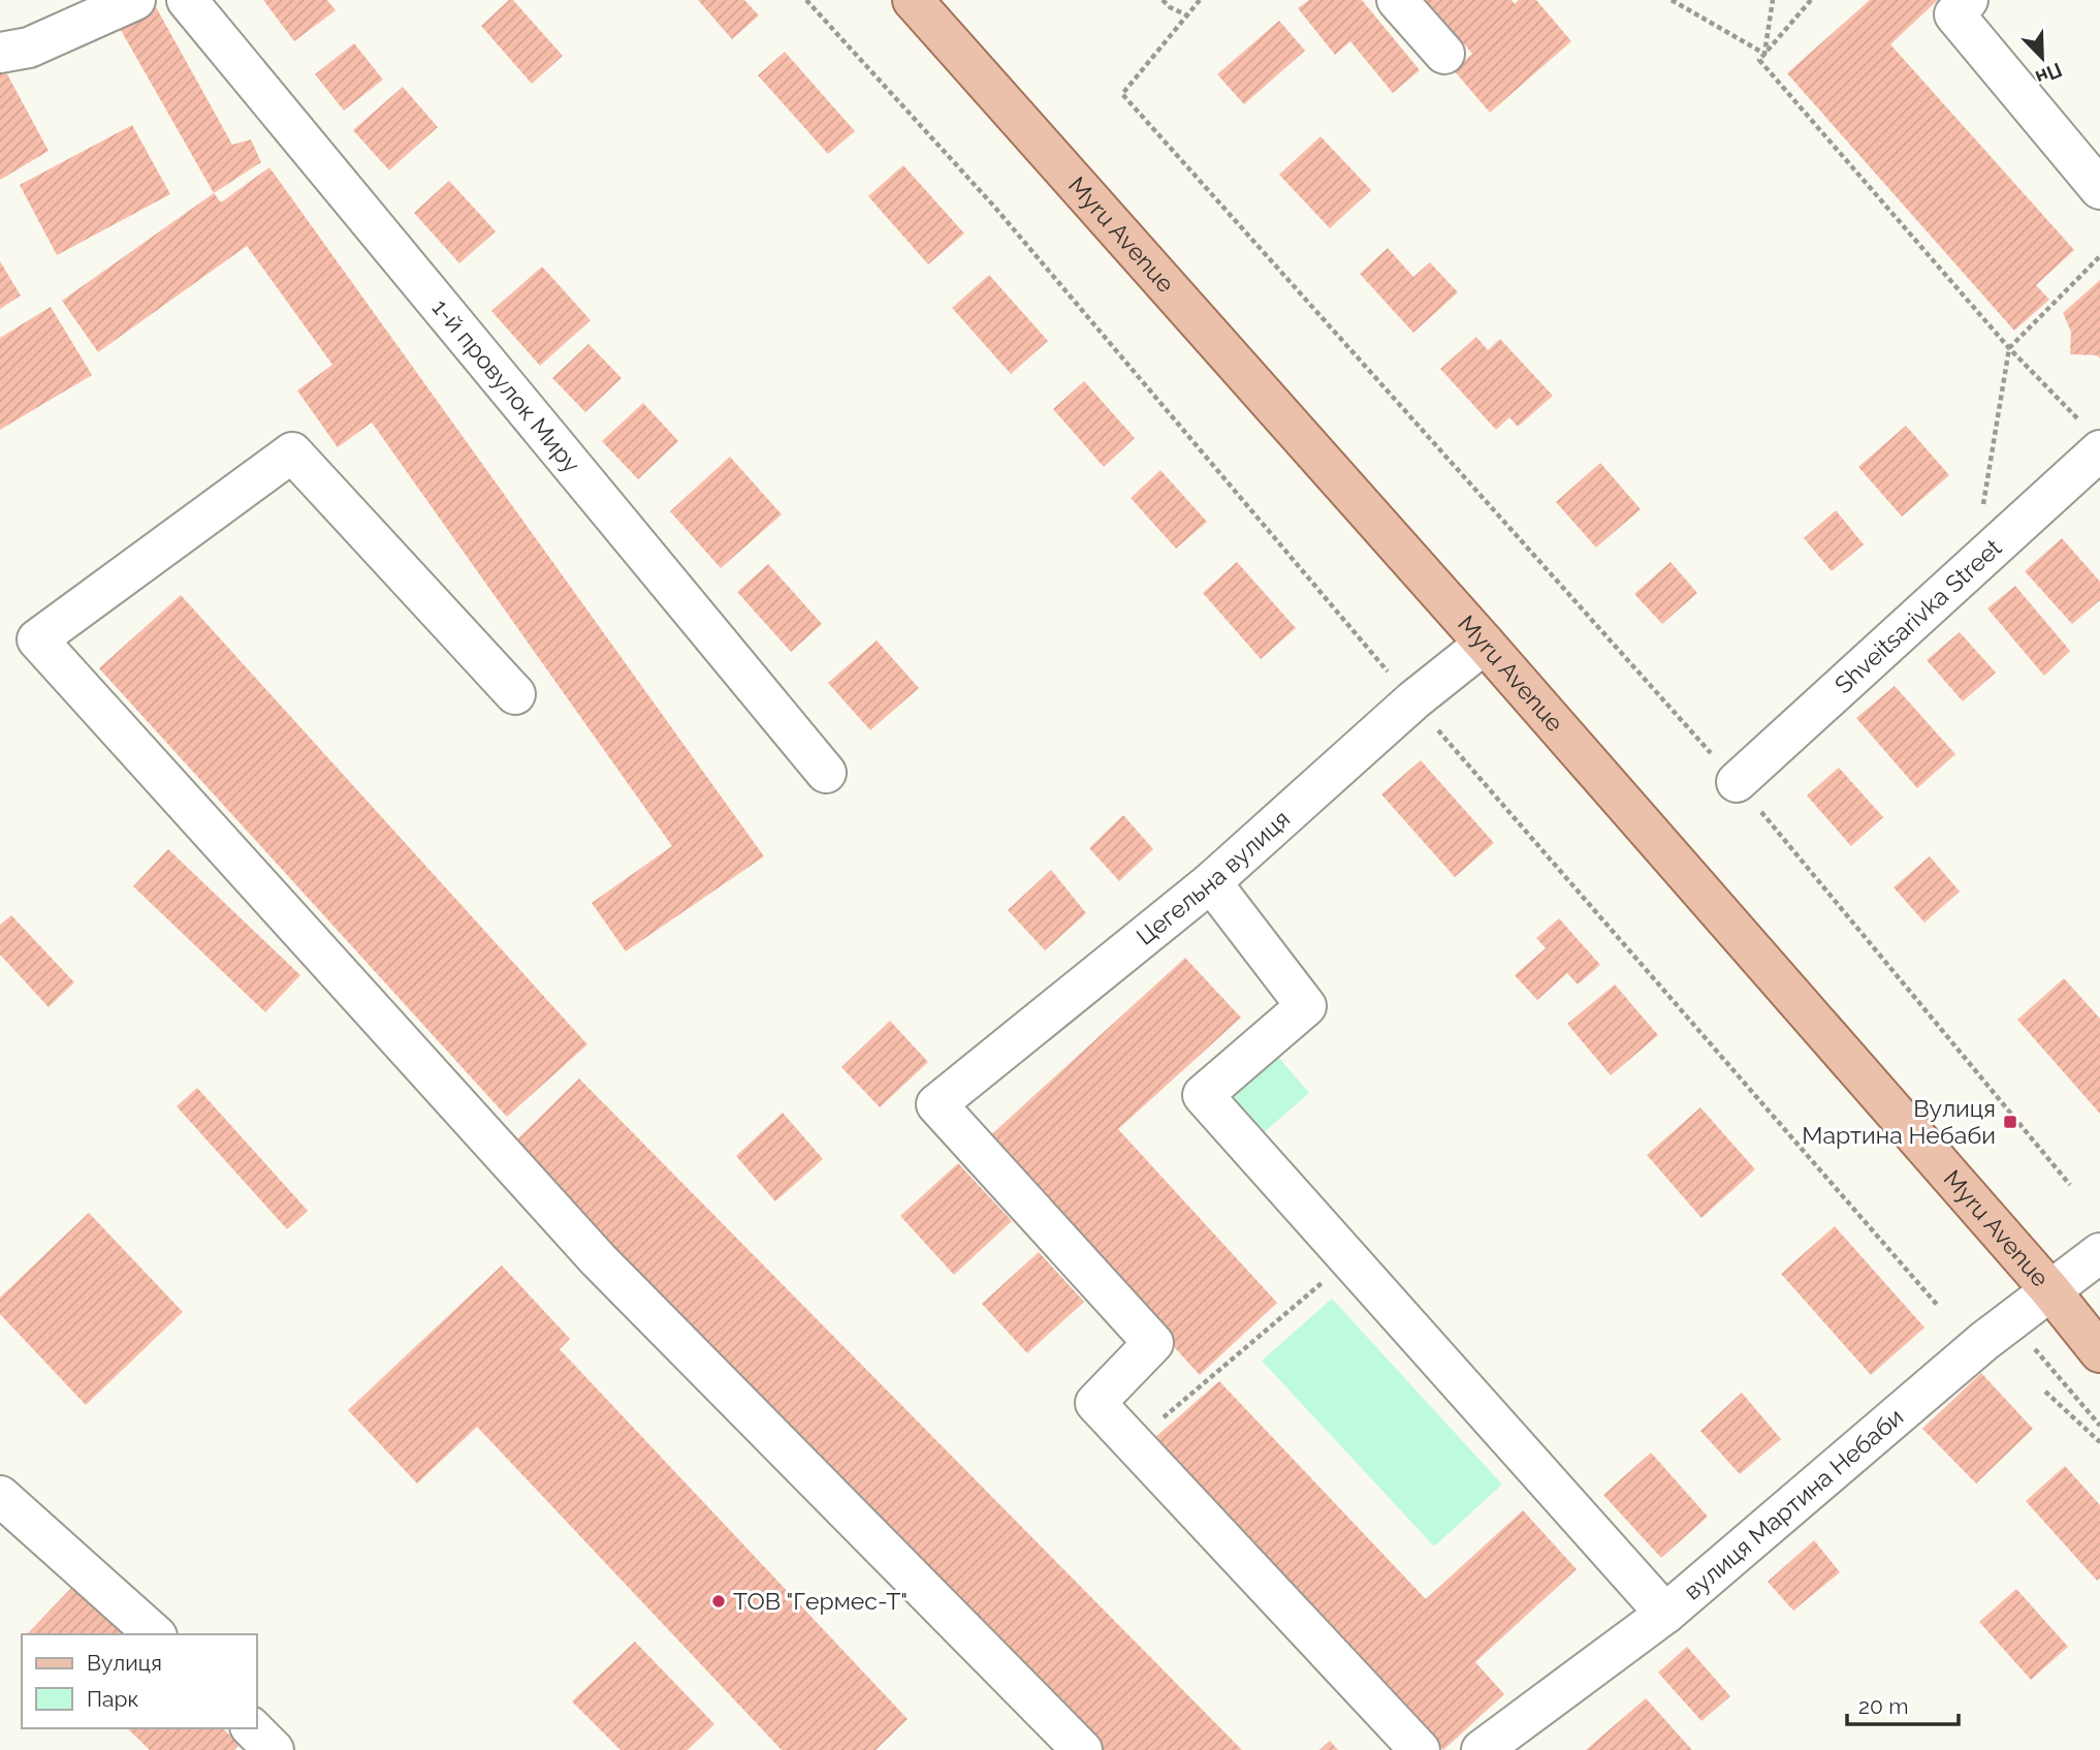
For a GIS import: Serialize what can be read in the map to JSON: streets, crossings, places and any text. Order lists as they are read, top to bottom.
{
  "streets": {
    "main road": ["Myru Avenue"],
    "street": [
      "1-й провулок Миру",
      "Shveitsarivka Street",
      "Цегельна вулиця",
      "вулиця Мартина Небаби"
    ]
  },
  "crossings": [
    ["Myru Avenue", "Цегельна вулиця"],
    ["Myru Avenue", "вулиця Мартина Небаби"]
  ],
  "places": {
    "transit": ["Вулиця Мартина Небаби"],
    "other": ["ТОВ \"Гермес-Т\""]
  },
  "legend": ["Вулиця", "Парк"],
  "scale_bar": "20 m",
  "north": "bottom right"
}
